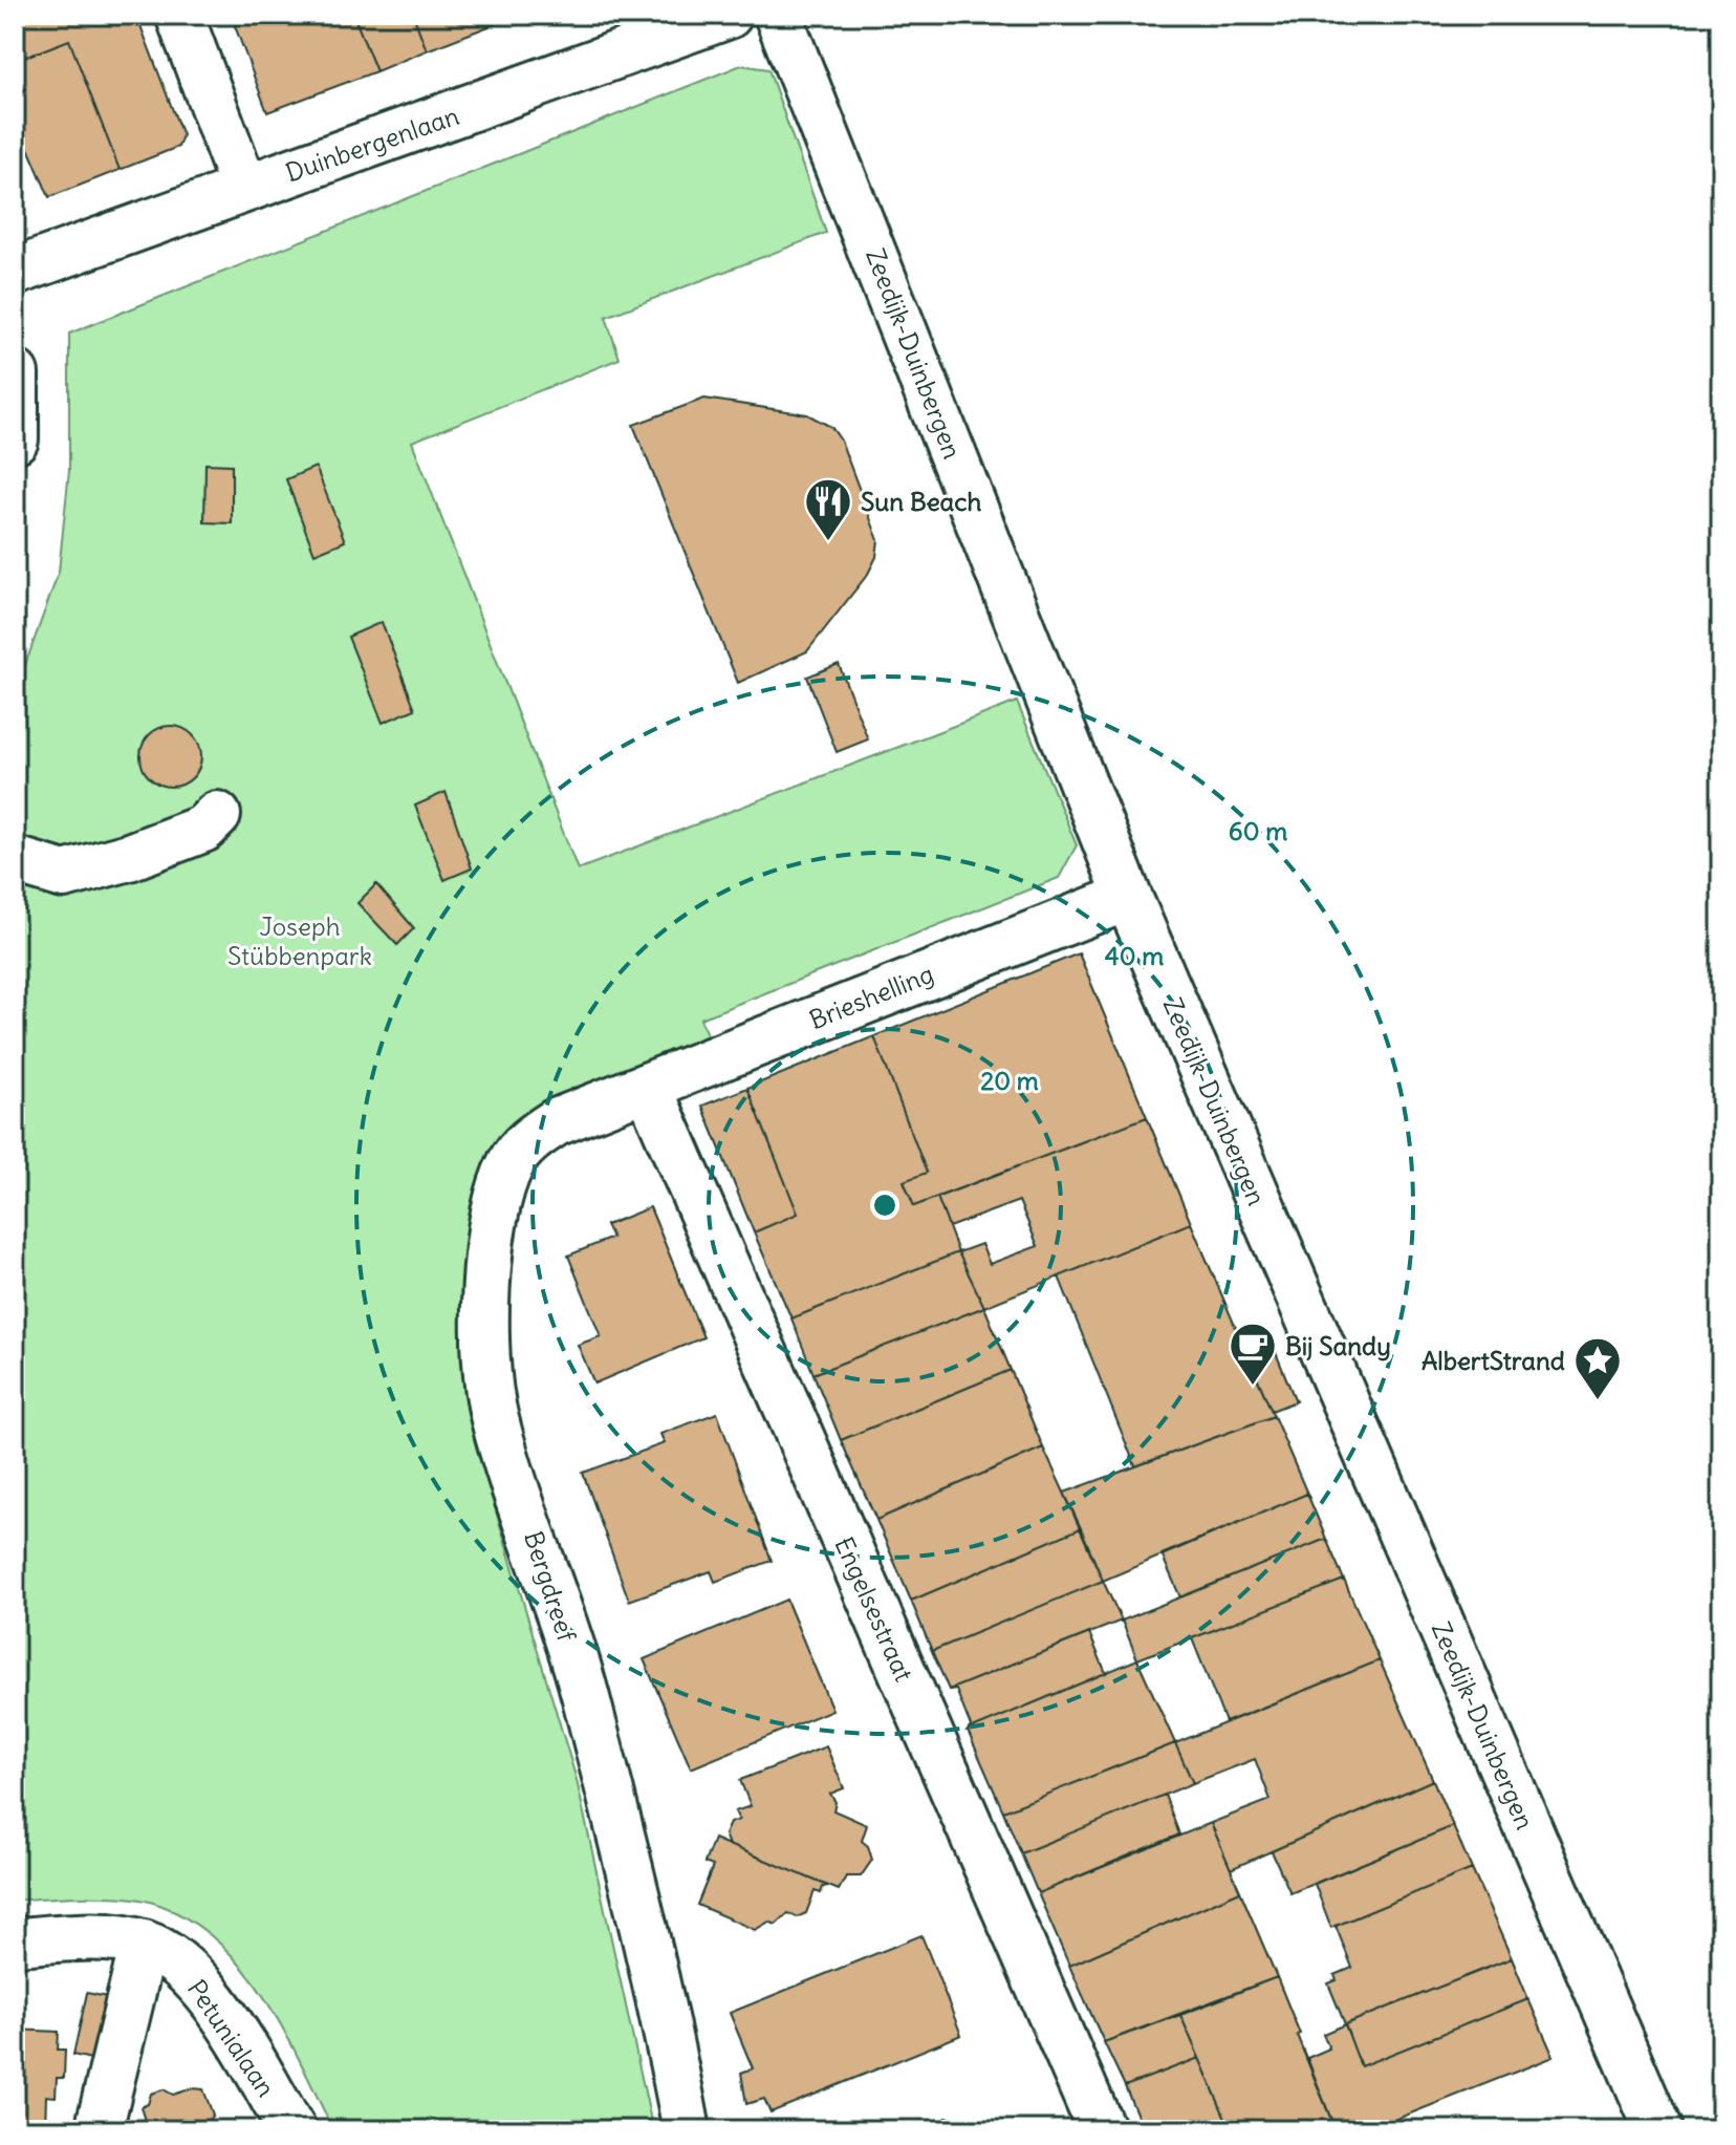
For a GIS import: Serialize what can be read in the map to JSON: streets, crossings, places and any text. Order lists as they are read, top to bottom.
{
  "streets": {
    "street": [
      "Duinbergenlaan",
      "Zeedijk-Duinbergen",
      "Brieshelling",
      "Bergdreef",
      "Engelsestraat",
      "Petunialaan"
    ]
  },
  "crossings": [
    ["Zeedijk-Duinbergen", "Brieshelling"],
    ["Brieshelling", "Bergdreef"],
    ["Brieshelling", "Engelsestraat"],
    ["Bergdreef", "Engelsestraat"]
  ],
  "parks": ["Joseph Stübbenpark"],
  "places": {
    "restaurant": ["Sun Beach"],
    "cafe": ["Bij Sandy"],
    "place": ["AlbertStrand"]
  },
  "rings": ["60 m", "40 m", "20 m"]
}
